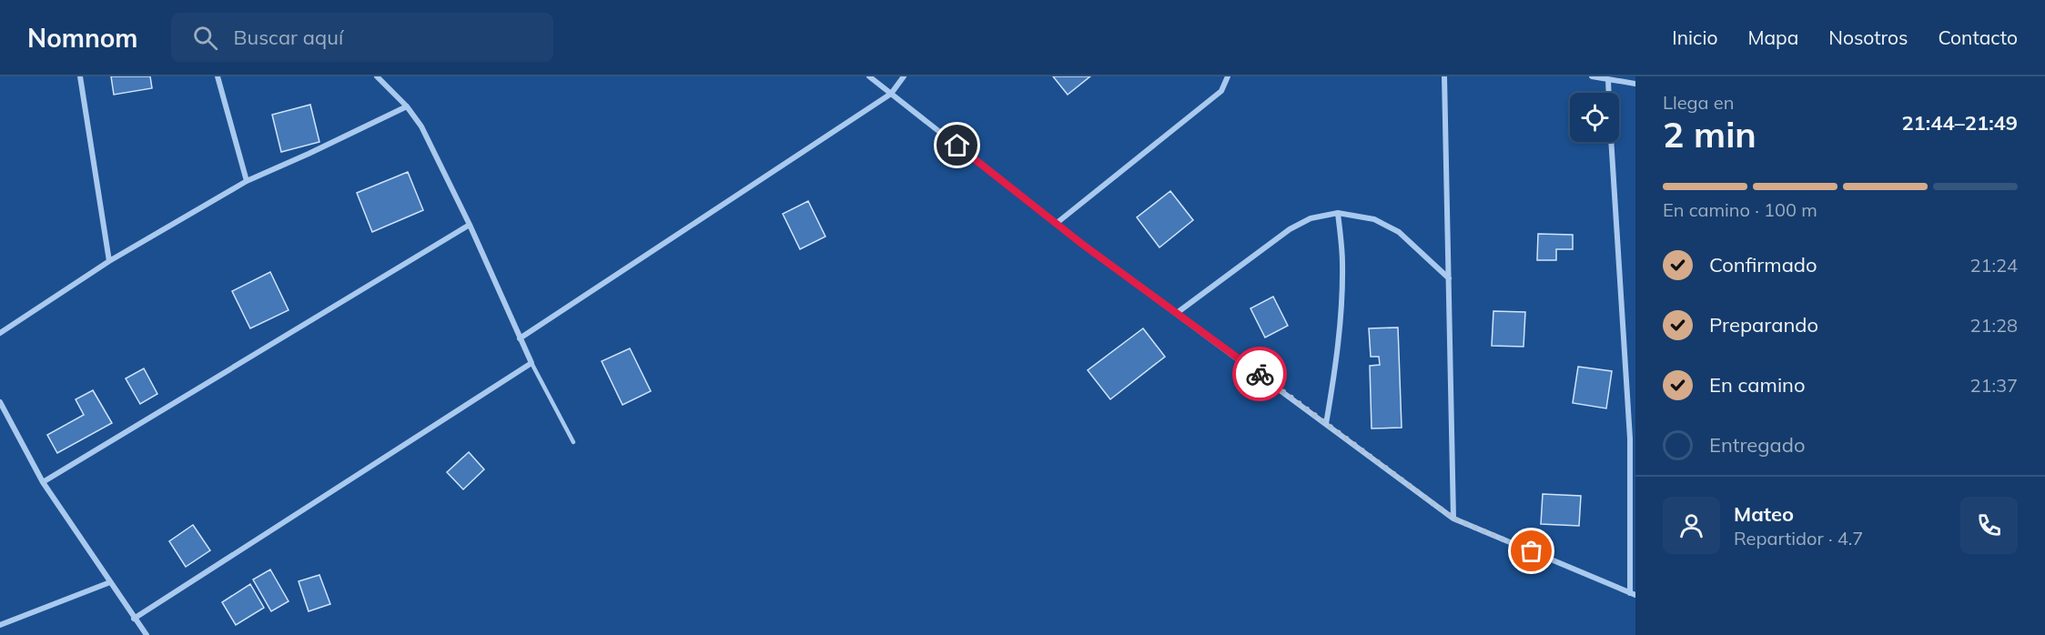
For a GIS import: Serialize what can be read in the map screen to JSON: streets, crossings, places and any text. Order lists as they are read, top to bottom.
{
  "page": {
    "header": "Nomnom",
    "search": "Buscar aquí",
    "nav": [
      "Inicio",
      "Mapa",
      "Nosotros",
      "Contacto"
    ],
    "heading": ["2 min", "Llega en", "21:44–21:49"],
    "panel": ["Mateo", "Repartidor · 4.7"],
    "bar": "En camino · 100 m",
    "list": [
      ["Confirmado", "21:24"],
      ["Preparando", "21:28"],
      ["En camino", "21:37"],
      "Entregado"
    ]
  }
}
